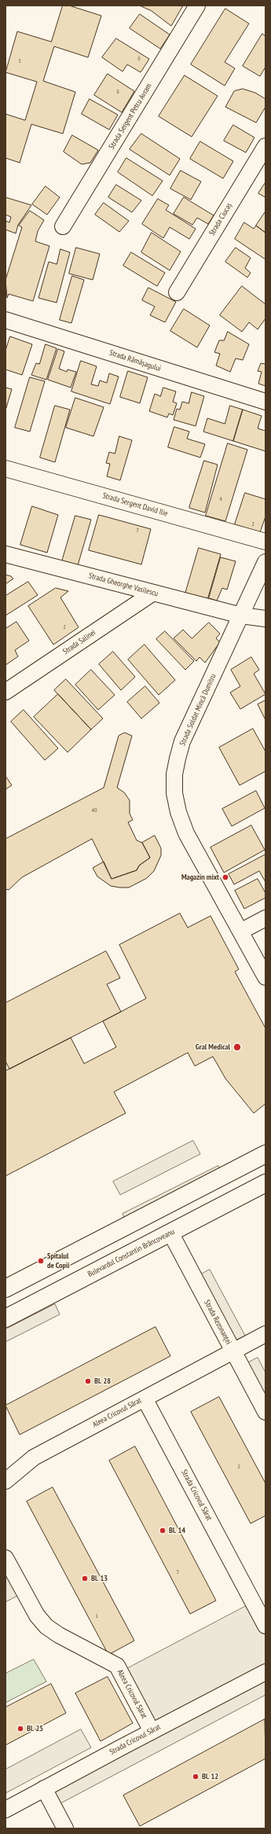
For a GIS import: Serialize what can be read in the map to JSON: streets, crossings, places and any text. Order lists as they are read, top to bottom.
{
  "streets": {
    "main road": ["Bulevardul Constantin Brâncoveanu"],
    "street": [
      "Strada Sergent Petcu Avram",
      "Strada Ciucaș",
      "Strada Rămășagului",
      "Strada Sergent David Ilie",
      "Strada Gheorghe Vasilescu",
      "Strada Salinei",
      "Strada Soldat Mincă Dumitru",
      "Strada Rezonanței",
      "Aleea Cricovul Sărat",
      "Strada Cricovul Sărat"
    ]
  },
  "crossings": [
    ["Strada Gheorghe Vasilescu", "Strada Salinei"],
    ["Strada Gheorghe Vasilescu", "Strada Soldat Mincă Dumitru"],
    ["Bulevardul Constantin Brâncoveanu", "Strada Rezonanței"],
    ["Strada Rezonanței", "Aleea Cricovul Sărat"],
    ["Aleea Cricovul Sărat", "Strada Cricovul Sărat"]
  ],
  "places": [
    "Magazin mixt",
    "Gral Medical",
    "Spitalul de Copii",
    "Bl. 28",
    "Bl. 14",
    "Bl. 13",
    "Bl. 25",
    "Bl. 12"
  ],
  "house_numbers": [
    "6",
    "5",
    "8",
    "4",
    "2",
    "7",
    "2",
    "40",
    "2",
    "3",
    "1"
  ]
}
